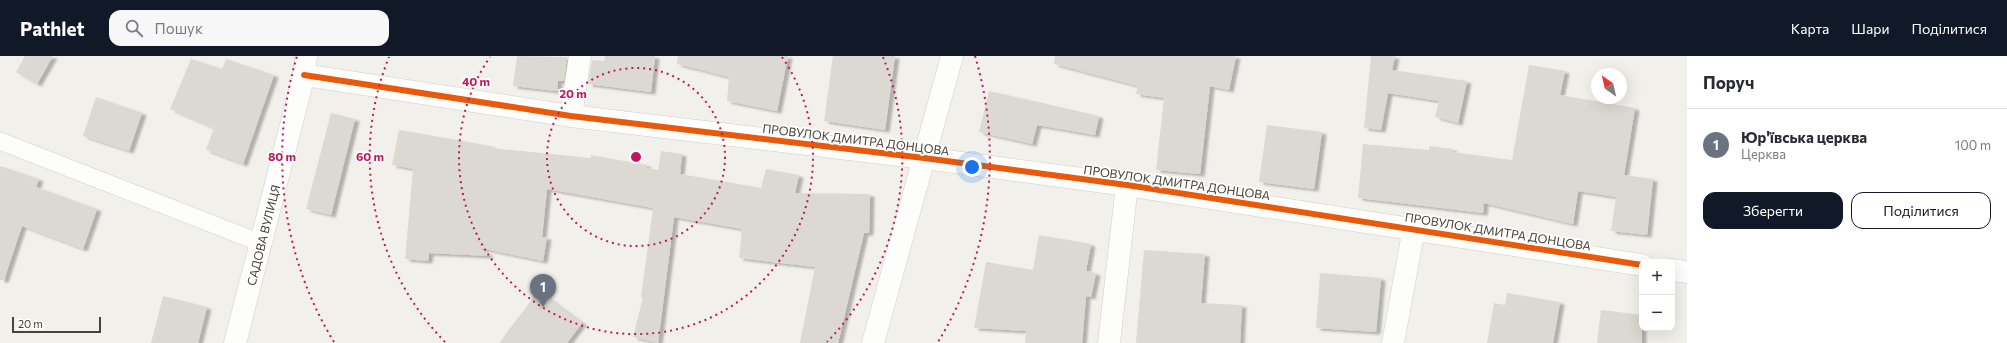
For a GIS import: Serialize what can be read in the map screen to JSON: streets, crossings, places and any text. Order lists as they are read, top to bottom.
{
  "streets": {
    "street": ["ПРОВУЛОК ДМИТРА ДОНЦОВА", "САДОВА ВУЛИЦЯ"]
  },
  "crossings": [
    ["ПРОВУЛОК ДМИТРА ДОНЦОВА", "САДОВА ВУЛИЦЯ"]
  ],
  "scale_bar": "20 m",
  "north": "top left",
  "page": {
    "header": "Pathlet",
    "search": "Пошук",
    "nav": ["Карта", "Шари", "Поділитися"],
    "heading": "Поруч",
    "list": [
      {
        "mark": "1",
        "name": "Юр'ївська церква",
        "note": "Церква",
        "value": "100 m"
      }
    ],
    "buttons": ["Зберегти", "Поділитися"],
    "map_buttons": ["+", "−"],
    "pins": "1",
    "scale": "20 m"
  },
  "rings": [
    "40 m",
    "20 m",
    "60 m",
    "80 m"
  ]
}
